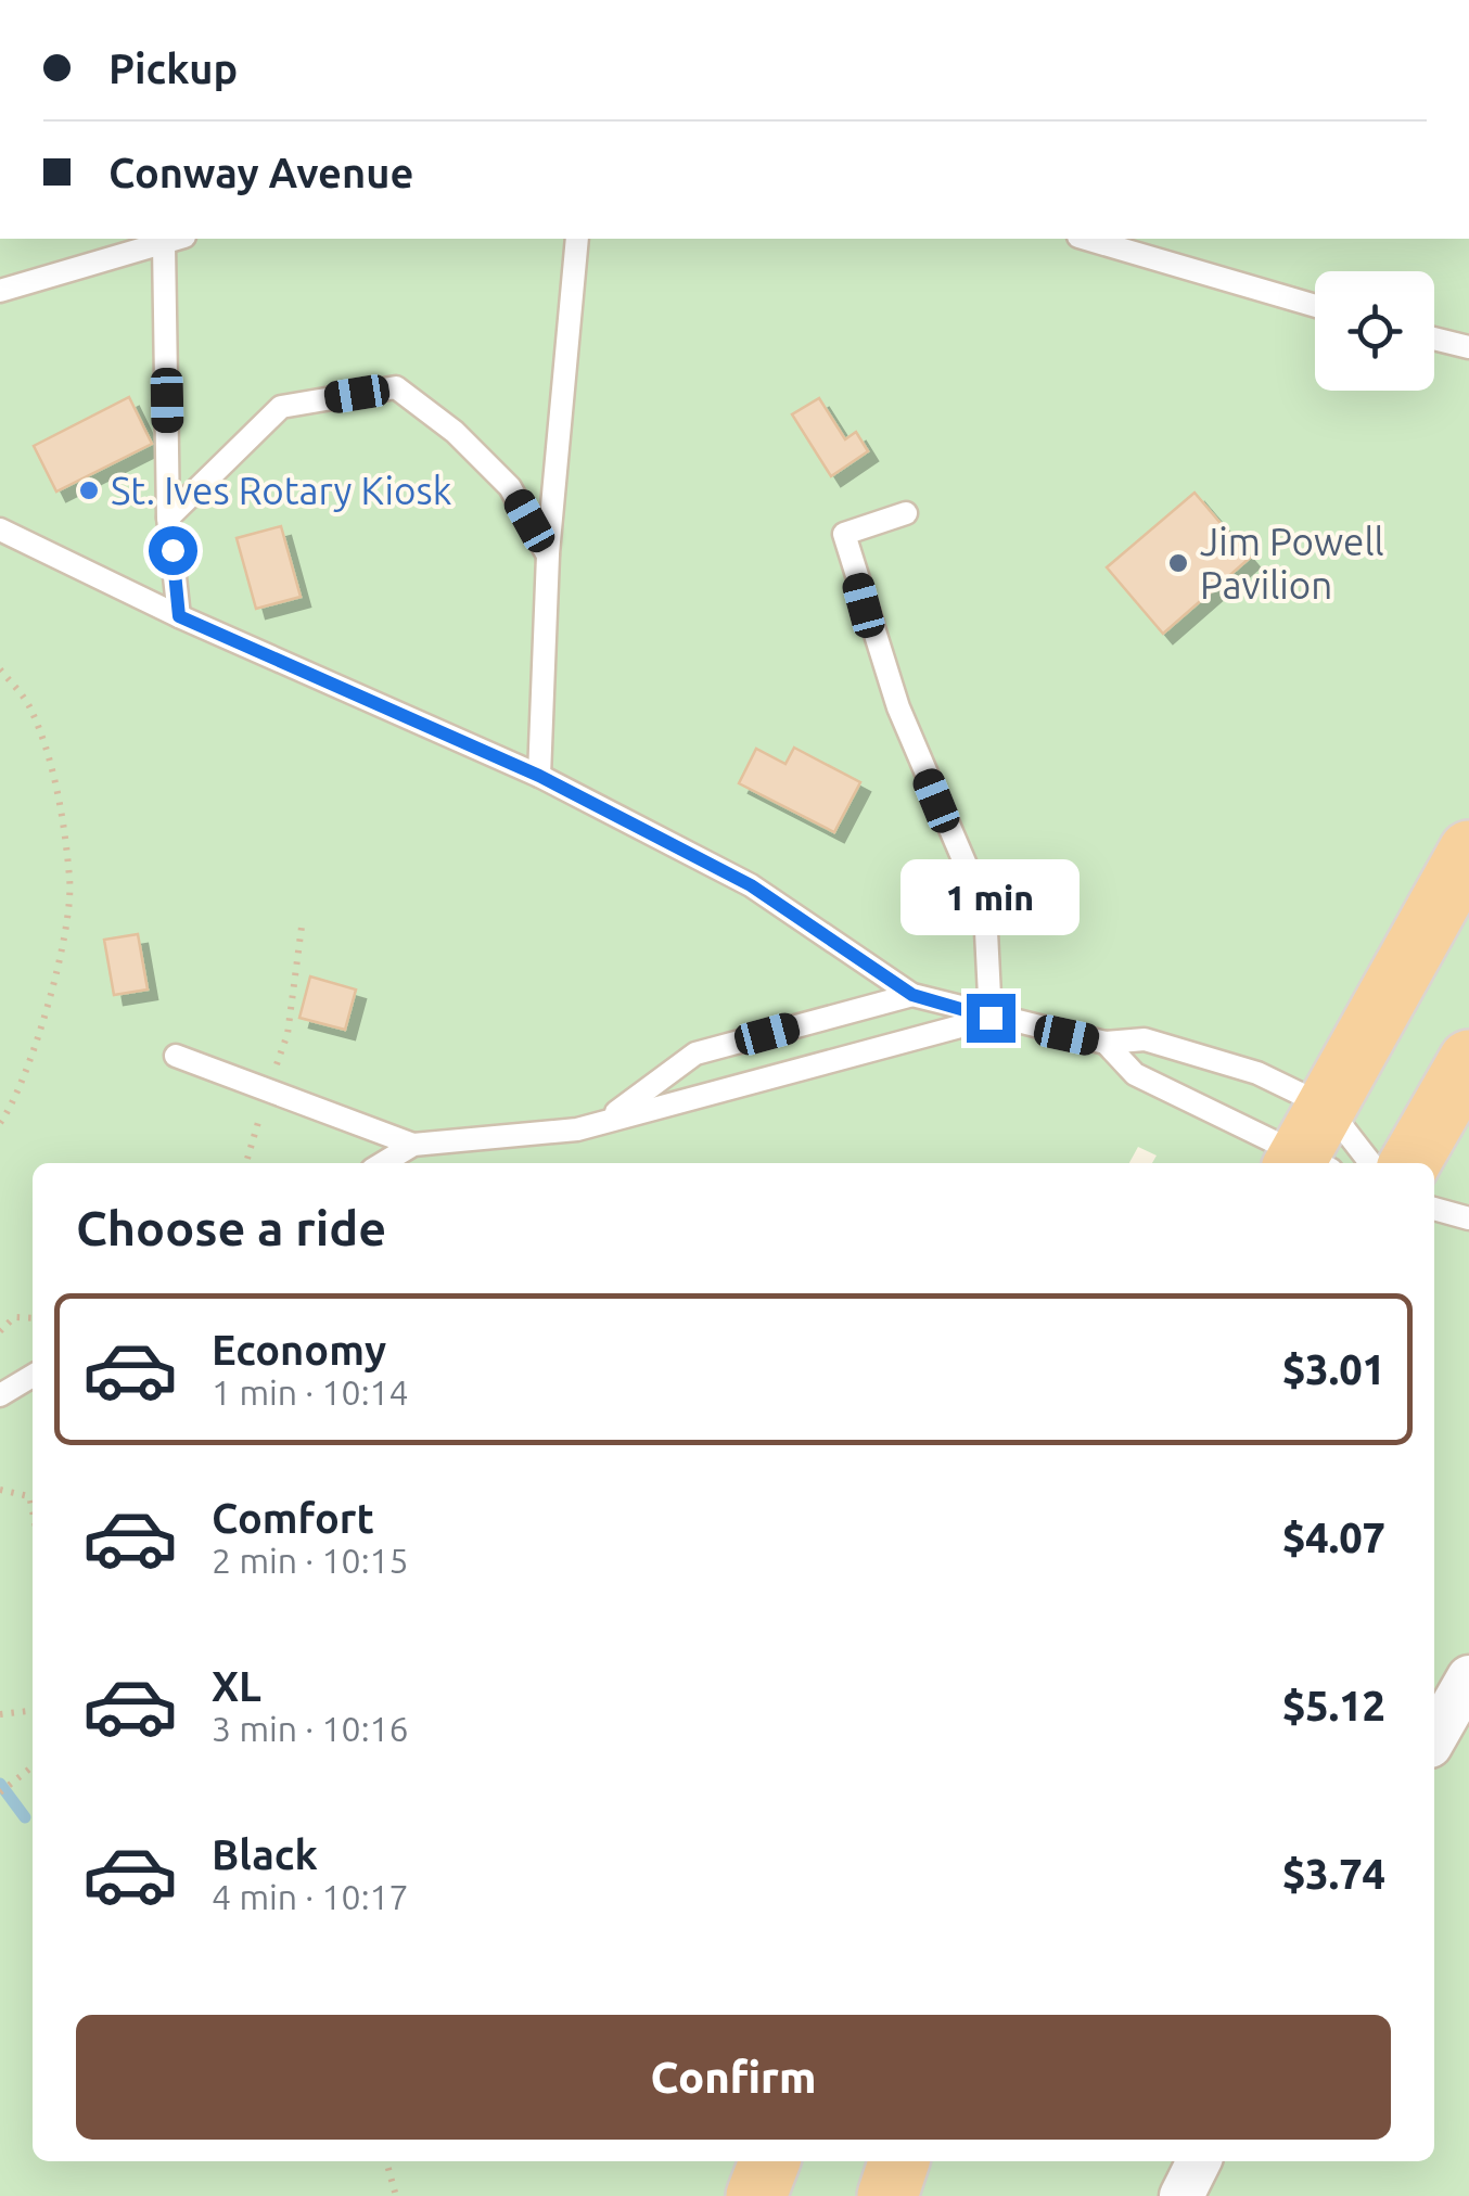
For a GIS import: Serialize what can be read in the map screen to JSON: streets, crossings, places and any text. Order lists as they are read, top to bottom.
{
  "places": ["St. Ives Rotary Kiosk", "Jim Powell Pavilion"],
  "page": {
    "banner": ["Pickup", "Conway Avenue"],
    "bubble": "1 min",
    "heading": "Choose a ride",
    "list": [
      {
        "name": "Economy",
        "note": "1 min · 10:14",
        "value": "$3.01"
      },
      {
        "name": "Comfort",
        "note": "2 min · 10:15",
        "value": "$4.07"
      },
      {
        "name": "XL",
        "note": "3 min · 10:16",
        "value": "$5.12"
      },
      {
        "name": "Black",
        "note": "4 min · 10:17",
        "value": "$3.74"
      }
    ],
    "buttons": "Confirm"
  }
}
